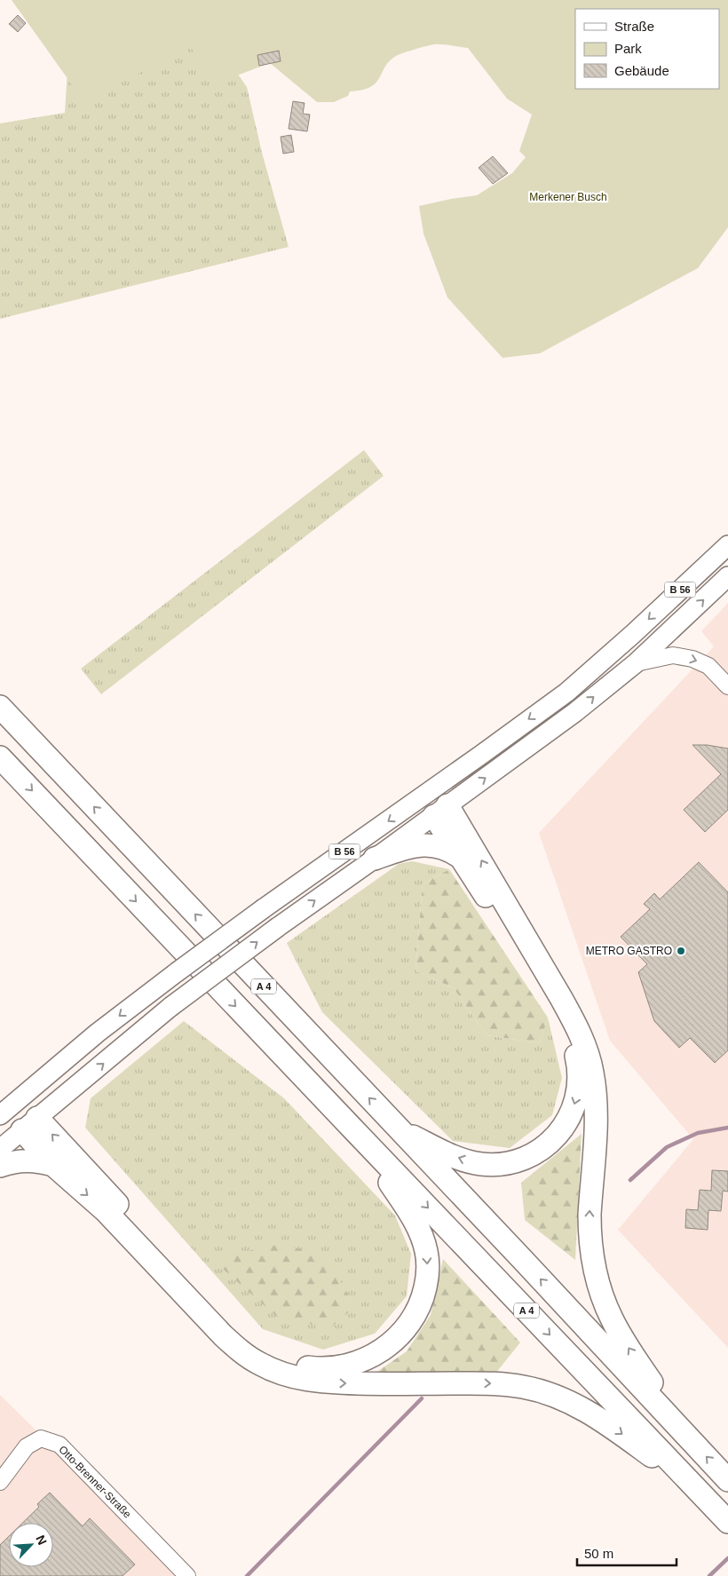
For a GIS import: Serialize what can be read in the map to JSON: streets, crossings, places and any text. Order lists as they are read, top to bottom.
{
  "streets": {
    "highway": ["A 4"],
    "main road": ["B 56"],
    "street": ["Otto-Brenner-Straße"]
  },
  "crossings": [
    ["B 56", "A 4"]
  ],
  "parks": ["Merkener Busch"],
  "places": ["METRO GASTRO"],
  "legend": ["Straße", "Park", "Gebäude"],
  "scale_bar": "50 m",
  "north": "top right"
}
